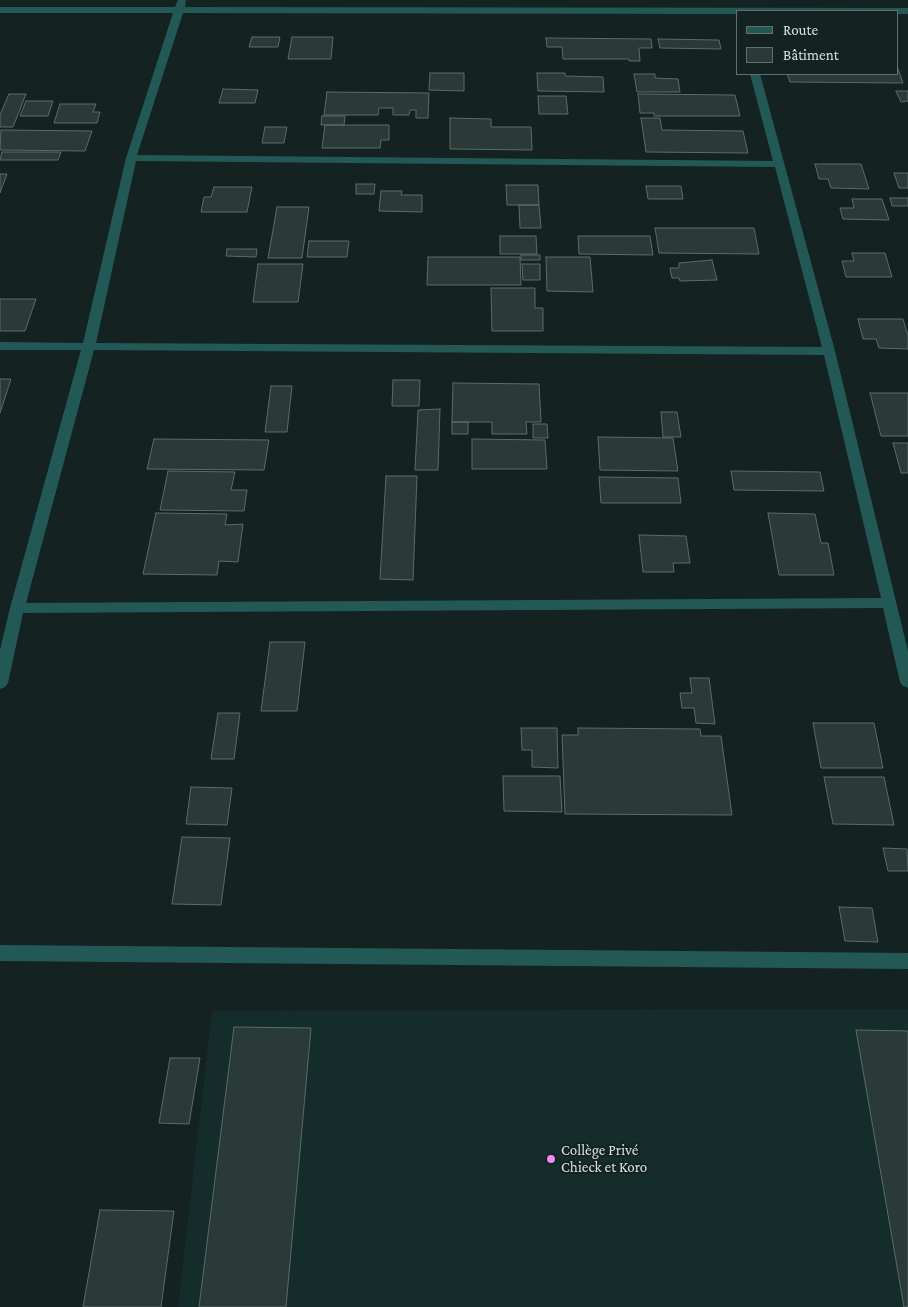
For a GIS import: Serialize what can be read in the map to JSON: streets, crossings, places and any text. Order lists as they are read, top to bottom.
{
  "places": ["Collège Privé Chieck et Koro"],
  "legend": ["Route", "Bâtiment"]
}
